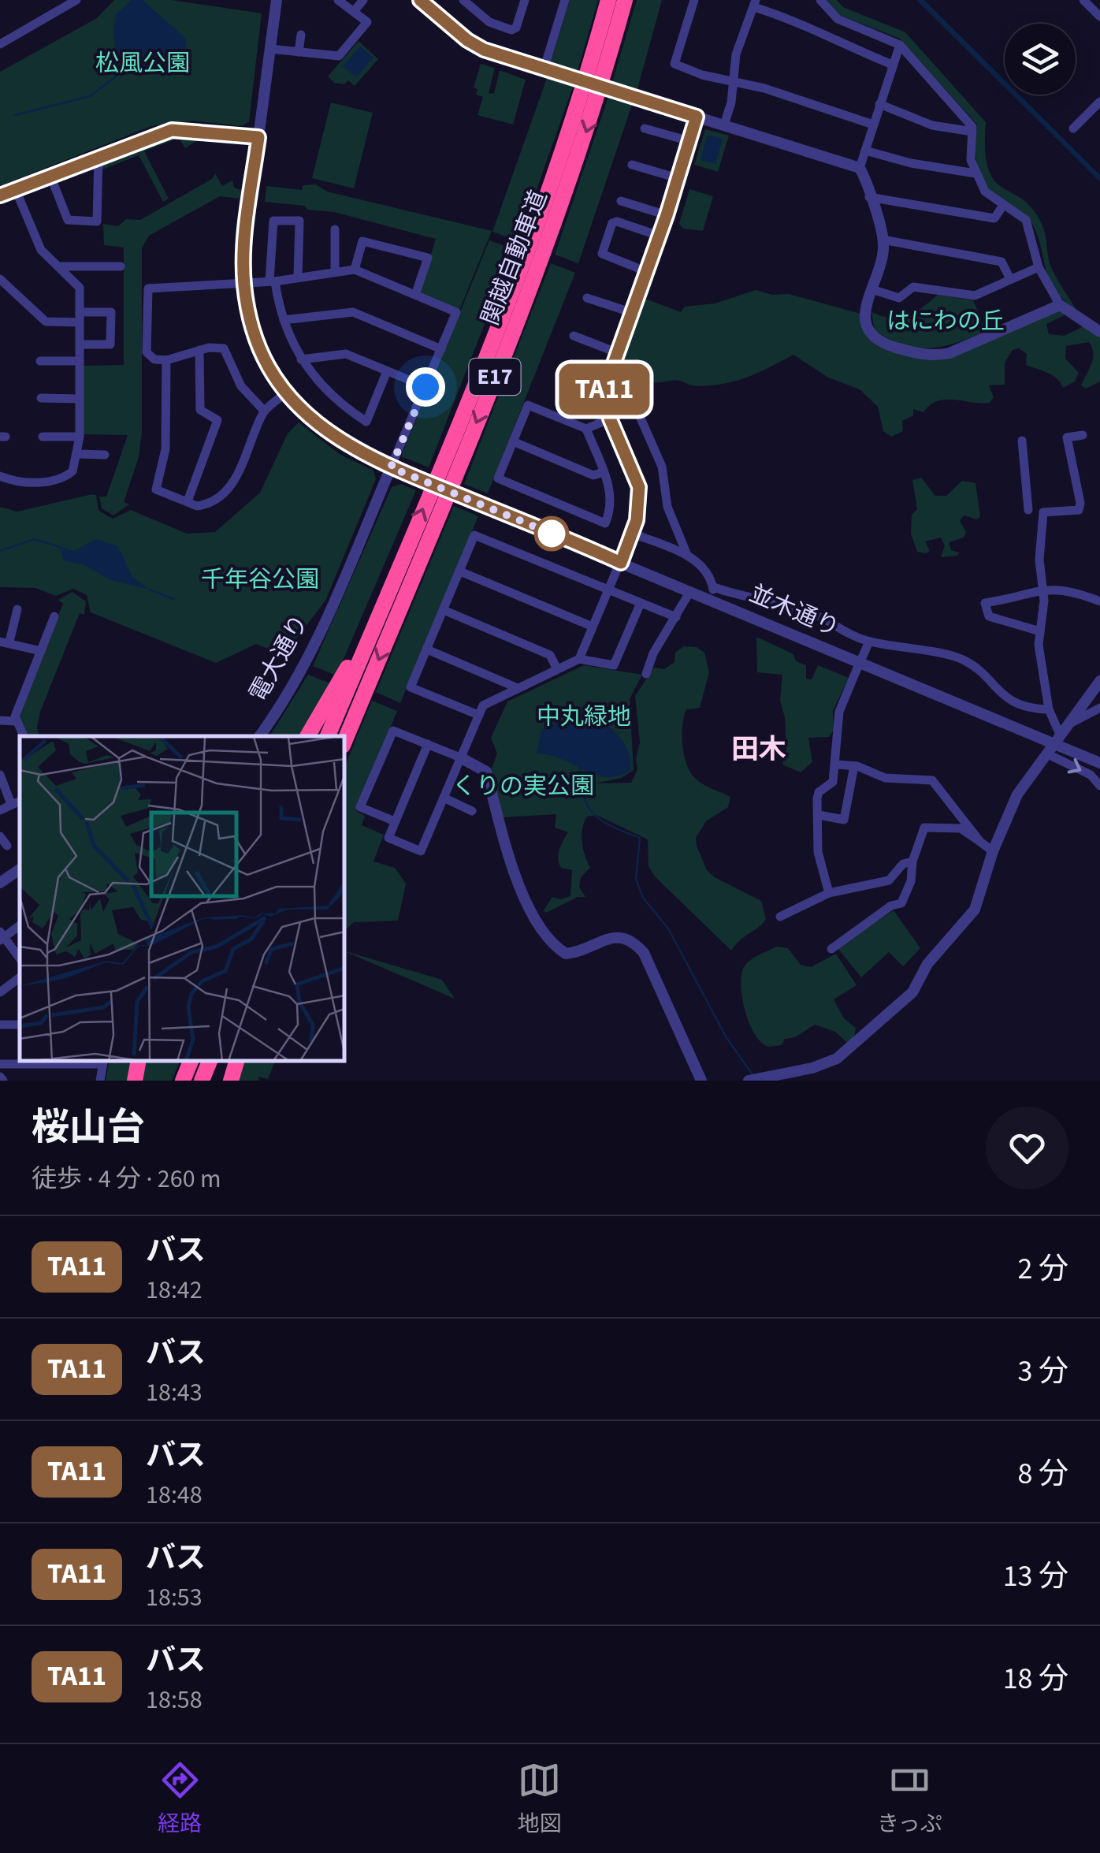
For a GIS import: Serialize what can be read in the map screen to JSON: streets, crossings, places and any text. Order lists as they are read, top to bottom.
{
  "streets": {
    "highway": ["関越自動車道", "E17"],
    "street": ["並木通り", "電大通り"]
  },
  "crossings": [
    ["並木通り", "電大通り"]
  ],
  "districts": ["田木"],
  "parks": [
    "松風公園",
    "はにわの丘",
    "千年谷公園",
    "中丸緑地",
    "くりの実公園"
  ],
  "lines": ["bus line TA11"],
  "page": {
    "on_map": "TA11",
    "heading": ["桜山台", "徒歩 · 4 分 · 260 m"],
    "list": [
      {
        "mark": "TA11",
        "name": "バス",
        "note": "18:42",
        "value": "2 分"
      },
      {
        "mark": "TA11",
        "name": "バス",
        "note": "18:43",
        "value": "3 分"
      },
      {
        "mark": "TA11",
        "name": "バス",
        "note": "18:48",
        "value": "8 分"
      },
      {
        "mark": "TA11",
        "name": "バス",
        "note": "18:53",
        "value": "13 分"
      },
      {
        "mark": "TA11",
        "name": "バス",
        "note": "18:58",
        "value": "18 分"
      }
    ],
    "tabs": ["経路", "地図", "きっぷ"]
  }
}
